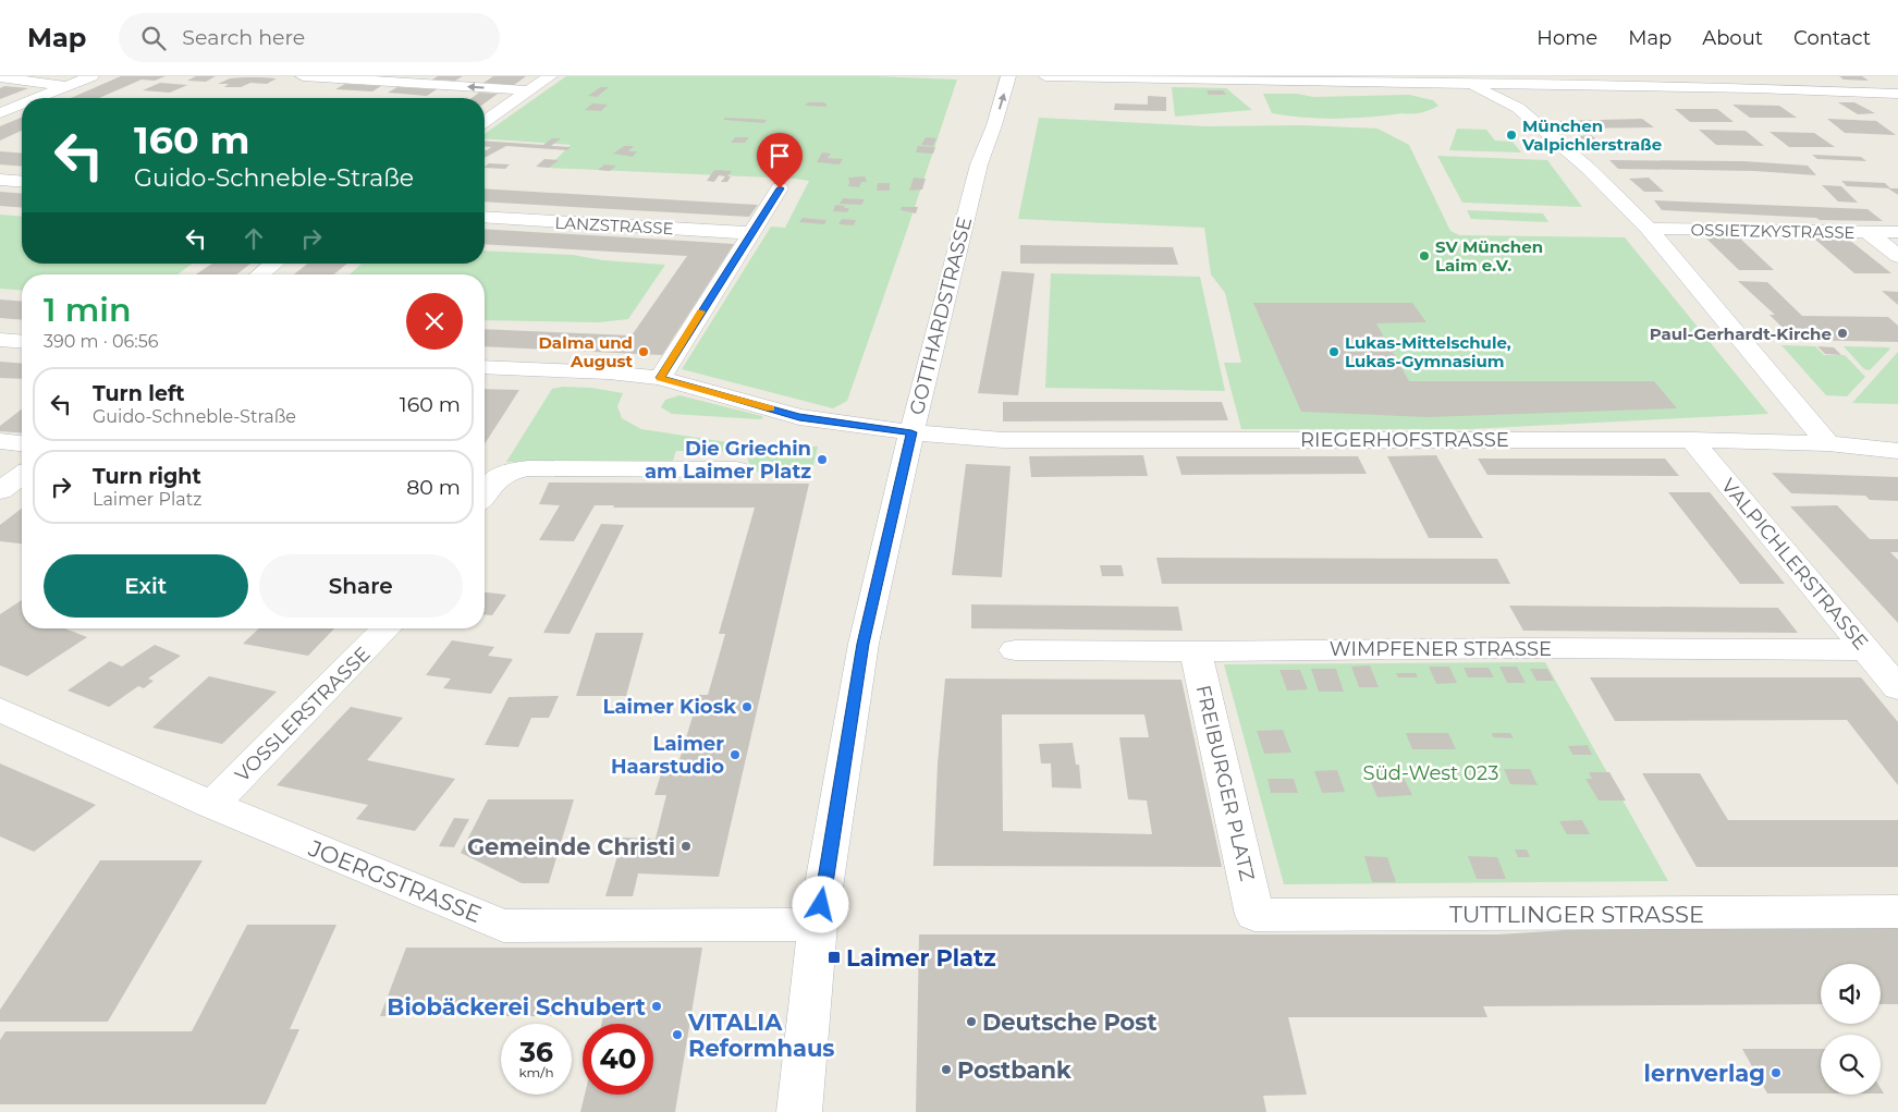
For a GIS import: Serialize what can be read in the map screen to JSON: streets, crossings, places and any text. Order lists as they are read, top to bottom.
{
  "streets": {
    "street": [
      "LANZSTRASSE",
      "OSSIETZKYSTRASSE",
      "GOTTHARDSTRASSE",
      "RIEGERHOFSTRASSE",
      "VALPICHLERSTRASSE",
      "WIMPFENER STRASSE",
      "VOSSLERSTRASSE",
      "FREIBURGER PLATZ",
      "JOERGSTRASSE",
      "TUTTLINGER STRASSE"
    ]
  },
  "crossings": [
    ["GOTTHARDSTRASSE", "RIEGERHOFSTRASSE"],
    ["GOTTHARDSTRASSE", "JOERGSTRASSE"],
    ["RIEGERHOFSTRASSE", "VALPICHLERSTRASSE"],
    ["VALPICHLERSTRASSE", "WIMPFENER STRASSE"],
    ["WIMPFENER STRASSE", "FREIBURGER PLATZ"],
    ["VOSSLERSTRASSE", "JOERGSTRASSE"],
    ["FREIBURGER PLATZ", "TUTTLINGER STRASSE"]
  ],
  "parks": ["Süd-West 023"],
  "places": {
    "other": [
      "München Valpichlerstraße",
      "SV München Laim e.V.",
      "Paul-Gerhardt-Kirche",
      "Dalma und August",
      "Lukas-Mittelschule, Lukas-Gymnasium",
      "Die Griechin am Laimer Platz",
      "Laimer Kiosk",
      "Laimer Haarstudio",
      "Gemeinde Christi",
      "Biobäckerei Schubert",
      "Deutsche Post",
      "VITALIA Reformhaus",
      "Postbank",
      "lernverlag"
    ],
    "transit": ["Laimer Platz"]
  },
  "page": {
    "header": "Map",
    "search": "Search here",
    "nav": [
      "Home",
      "Map",
      "About",
      "Contact"
    ],
    "turn": ["160 m", "Guido-Schneble-Straße"],
    "heading": ["1 min", "390 m · 06:56"],
    "list": [
      {
        "name": "Turn left",
        "note": "Guido-Schneble-Straße",
        "value": "160 m"
      },
      {
        "name": "Turn right",
        "note": "Laimer Platz",
        "value": "80 m"
      }
    ],
    "buttons": ["Exit", "Share"],
    "speed": "36 km/h",
    "limit": "40"
  }
}
